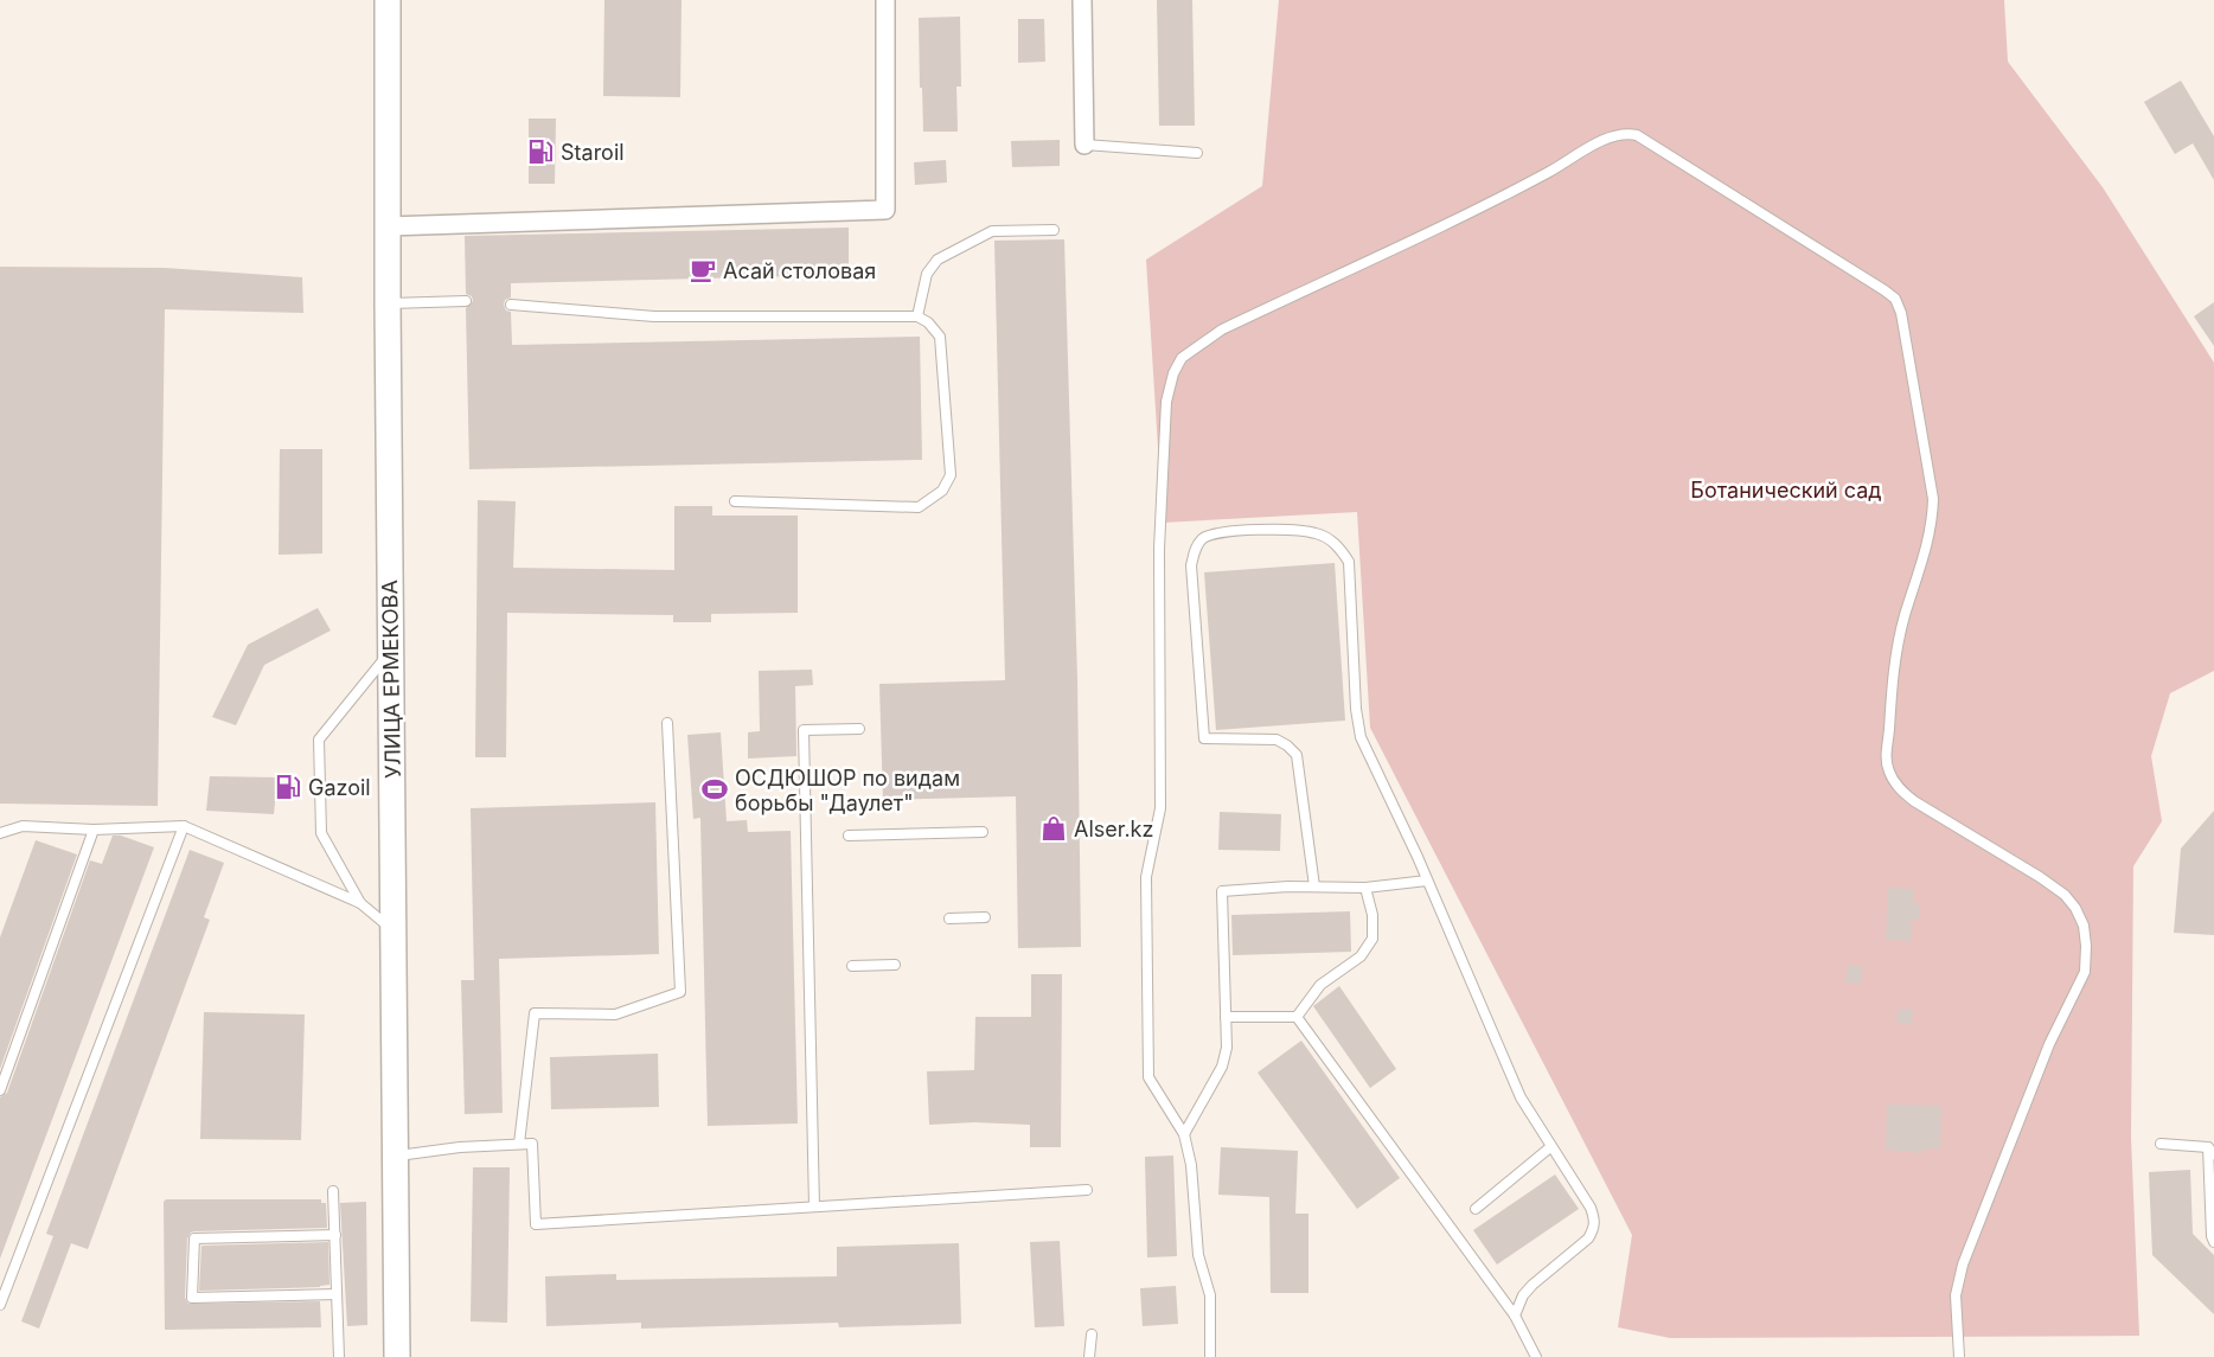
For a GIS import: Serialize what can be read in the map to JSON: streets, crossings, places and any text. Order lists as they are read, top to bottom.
{
  "streets": {
    "main road": ["УЛИЦА ЕРМЕКОВА"]
  },
  "parks": ["Ботанический сад"],
  "places": {
    "fuel station": ["Staroil", "Gazoil"],
    "cafe": ["Асай столовая"],
    "sports": ["ОСДЮШОР по видам борьбы \"Даулет\""],
    "shop": ["Alser.kz"]
  }
}
